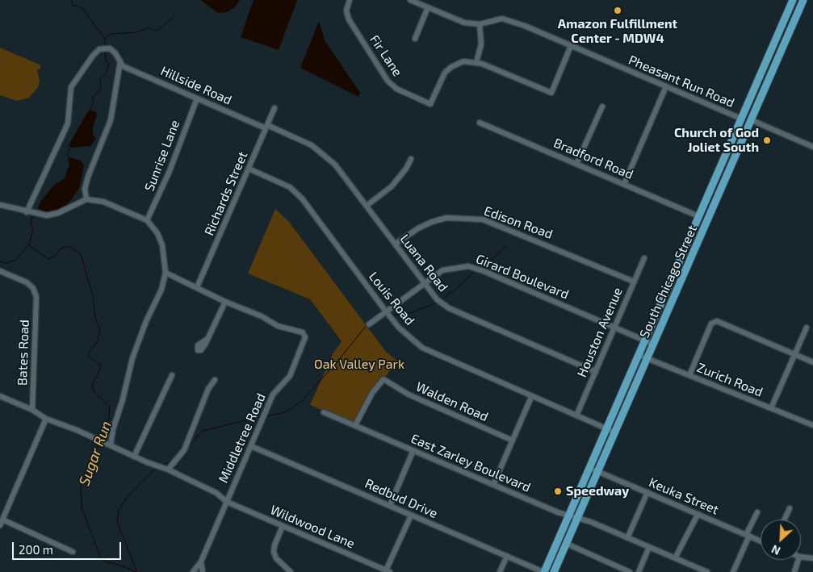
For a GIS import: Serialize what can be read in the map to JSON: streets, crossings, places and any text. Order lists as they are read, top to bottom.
{
  "streets": {
    "main road": ["South Chicago Street"],
    "street": [
      "Fir Lane",
      "Pheasant Run Road",
      "Hillside Road",
      "Sunrise Lane",
      "Bradford Road",
      "Richards Street",
      "Edison Road",
      "Luana Road",
      "Girard Boulevard",
      "Louis Road",
      "Houston Avenue",
      "Bates Road",
      "Zurich Road",
      "Walden Road",
      "Middletree Road",
      "East Zarley Boulevard",
      "Keuka Street",
      "Redbud Drive",
      "Wildwood Lane"
    ]
  },
  "crossings": [
    ["Pheasant Run Road", "South Chicago Street"],
    ["Hillside Road", "Sunrise Lane"],
    ["Hillside Road", "Richards Street"],
    ["Hillside Road", "Luana Road"],
    ["Bradford Road", "South Chicago Street"],
    ["Richards Street", "Luana Road"],
    ["Richards Street", "Louis Road"],
    ["Richards Street", "Middletree Road"],
    ["Edison Road", "Luana Road"],
    ["Edison Road", "Houston Avenue"],
    ["Luana Road", "Girard Boulevard"],
    ["Luana Road", "Houston Avenue"],
    ["Girard Boulevard", "South Chicago Street"],
    ["Girard Boulevard", "Louis Road"],
    ["Girard Boulevard", "Houston Avenue"],
    ["South Chicago Street", "Louis Road"],
    ["South Chicago Street", "Zurich Road"],
    ["South Chicago Street", "East Zarley Boulevard"],
    ["South Chicago Street", "Keuka Street"],
    ["South Chicago Street", "Redbud Drive"],
    ["Louis Road", "Houston Avenue"],
    ["Bates Road", "Wildwood Lane"],
    ["Walden Road", "East Zarley Boulevard"],
    ["Middletree Road", "Redbud Drive"],
    ["Middletree Road", "Wildwood Lane"]
  ],
  "water": ["Sugar Run"],
  "parks": ["Oak Valley Park"],
  "places": ["Amazon Fulfillment Center - MDW4", "Church of God Joliet South", "Speedway"],
  "scale_bar": "200 m",
  "north": "bottom left"
}
